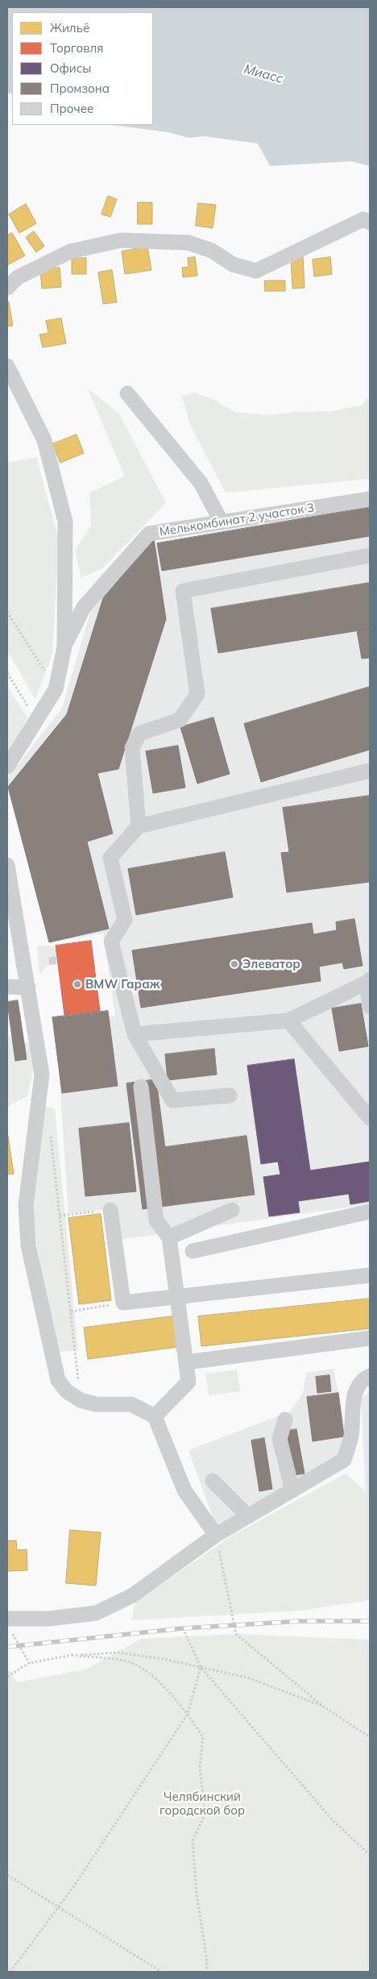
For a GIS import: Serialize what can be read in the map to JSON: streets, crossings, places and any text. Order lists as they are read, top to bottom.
{
  "streets": {
    "street": ["Мелькомбинат 2 участок 3"]
  },
  "water": ["Миасс"],
  "parks": ["Челябинский городской бор"],
  "places": ["Элеватор", "BMW Гараж"],
  "legend": [
    "Жильё",
    "Торговля",
    "Офисы",
    "Промзона",
    "Прочее"
  ]
}
